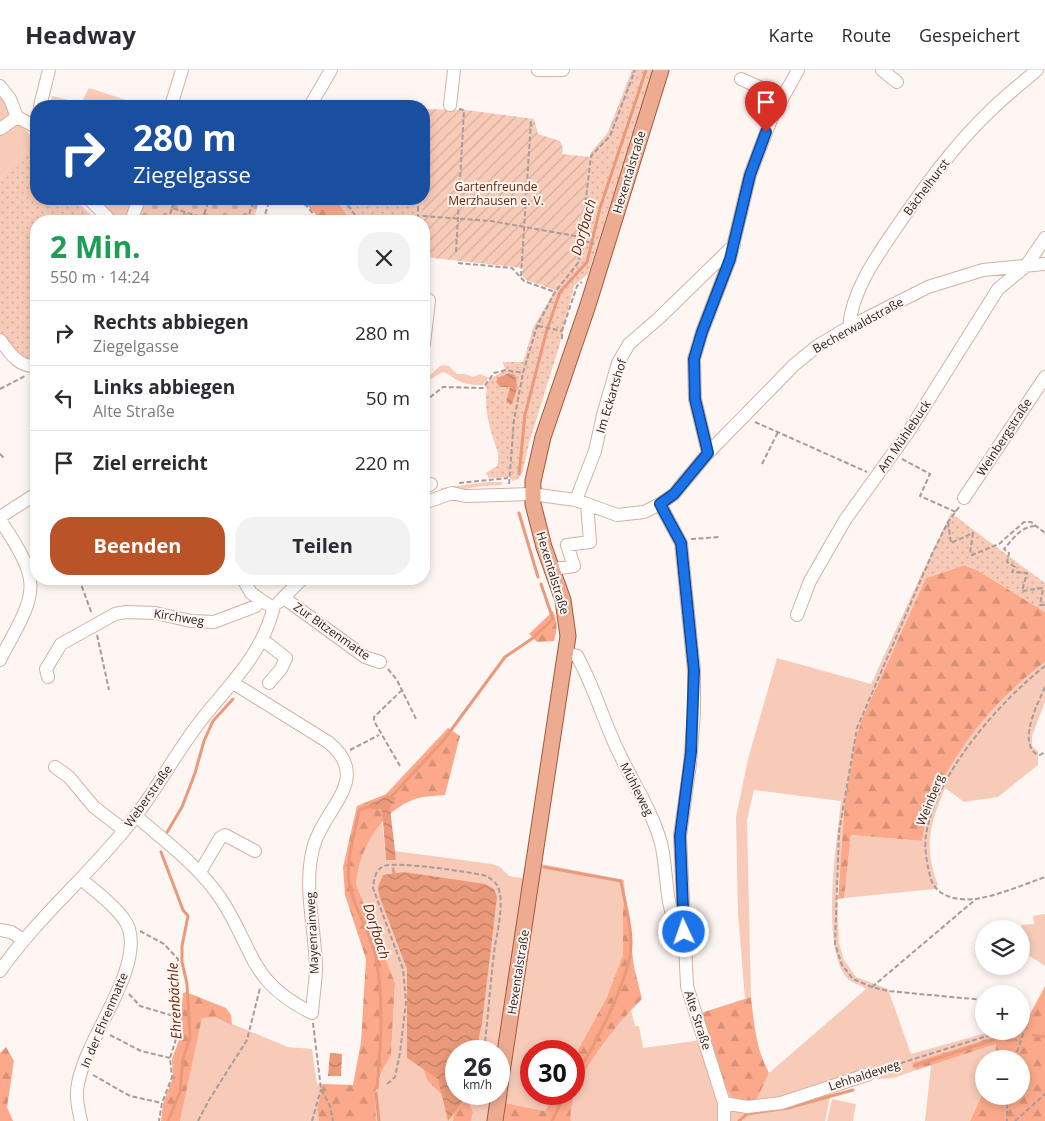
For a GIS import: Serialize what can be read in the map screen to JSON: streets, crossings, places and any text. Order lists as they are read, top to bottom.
{
  "streets": {
    "main road": ["Hexentalstraße"],
    "street": [
      "Bächelhurst",
      "Becherwaldstraße",
      "Im Eckartshof",
      "Am Mühlebuck",
      "Weinbergstraße",
      "Kirchweg",
      "Zur Bitzenmatte",
      "Mühleweg",
      "Weberstraße",
      "Mayenrainweg",
      "In der Ehrenmatte",
      "Alte Straße",
      "Lehhaldeweg"
    ],
    "path": ["Weinberg"]
  },
  "crossings": [
    ["Hexentalstraße", "Mühleweg"],
    ["Bächelhurst", "Becherwaldstraße"],
    ["Becherwaldstraße", "Am Mühlebuck"],
    ["Mühleweg", "Alte Straße"],
    ["Alte Straße", "Lehhaldeweg"]
  ],
  "water": ["Dorfbach", "Ehrenbächle"],
  "parks": ["Gartenfreunde Merzhausen e. V."],
  "page": {
    "header": "Headway",
    "nav": ["Karte", "Route", "Gespeichert"],
    "turn": ["280 m", "Ziegelgasse"],
    "heading": ["2 Min.", "550 m · 14:24"],
    "list": [
      {
        "name": "Rechts abbiegen",
        "note": "Ziegelgasse",
        "value": "280 m"
      },
      {
        "name": "Links abbiegen",
        "note": "Alte Straße",
        "value": "50 m"
      },
      {
        "name": "Ziel erreicht",
        "value": "220 m"
      }
    ],
    "buttons": ["Beenden", "Teilen"],
    "map_buttons": ["+", "−"],
    "speed": "26 km/h",
    "limit": "30"
  }
}
